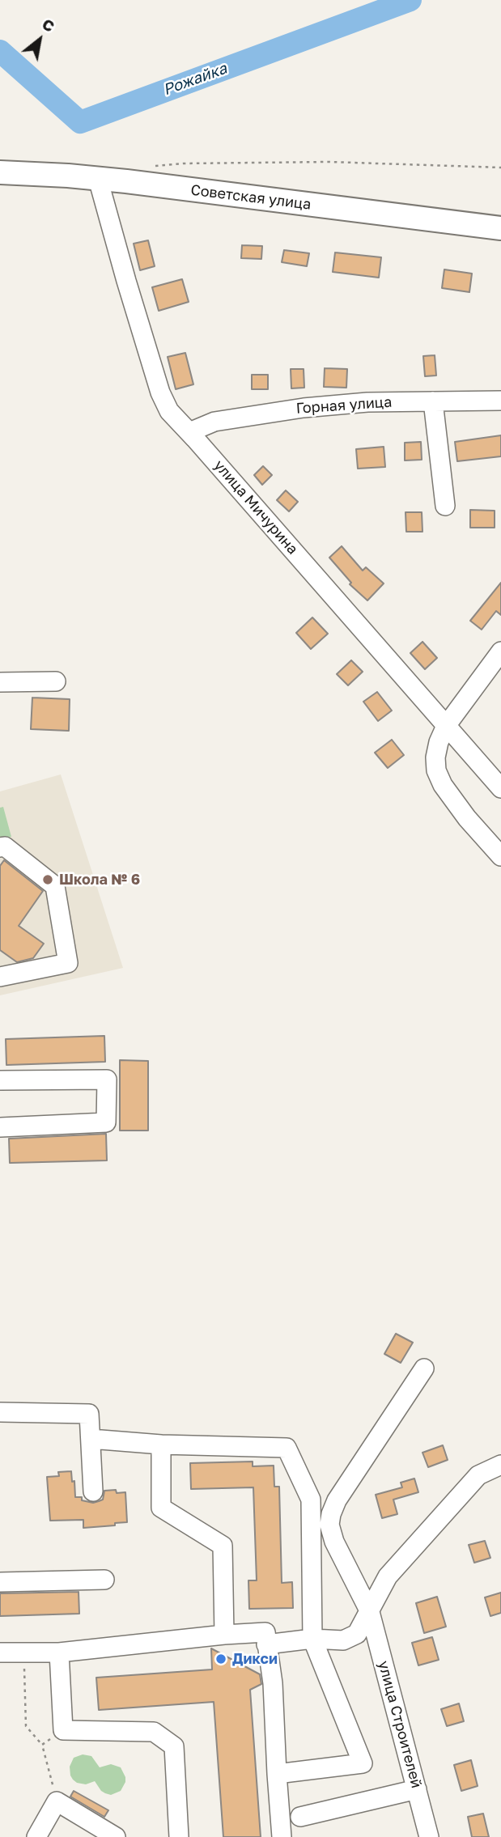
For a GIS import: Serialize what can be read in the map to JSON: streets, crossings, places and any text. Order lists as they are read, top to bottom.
{
  "streets": {
    "main road": ["Советская улица"],
    "street": ["Горная улица", "улица Мичурина", "улица Строителей"]
  },
  "crossings": [
    ["Советская улица", "улица Мичурина"],
    ["Горная улица", "улица Мичурина"]
  ],
  "water": ["Рожайка"],
  "places": ["Школа № 6", "Дикси"],
  "north": "top right"
}
